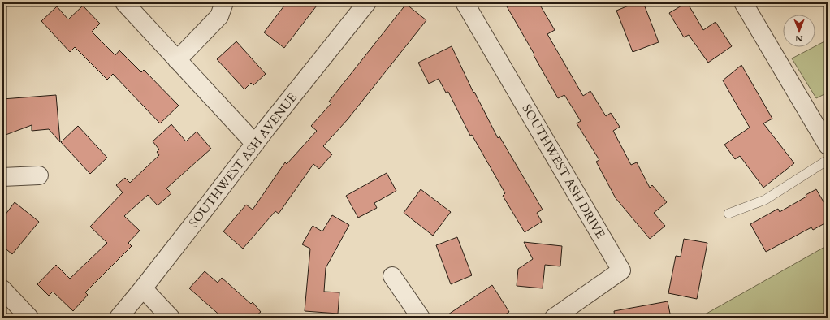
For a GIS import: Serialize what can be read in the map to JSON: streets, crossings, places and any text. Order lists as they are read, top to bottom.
{
  "streets": {
    "street": ["SOUTHWEST ASH AVENUE", "SOUTHWEST ASH DRIVE"]
  },
  "north": "bottom"
}
